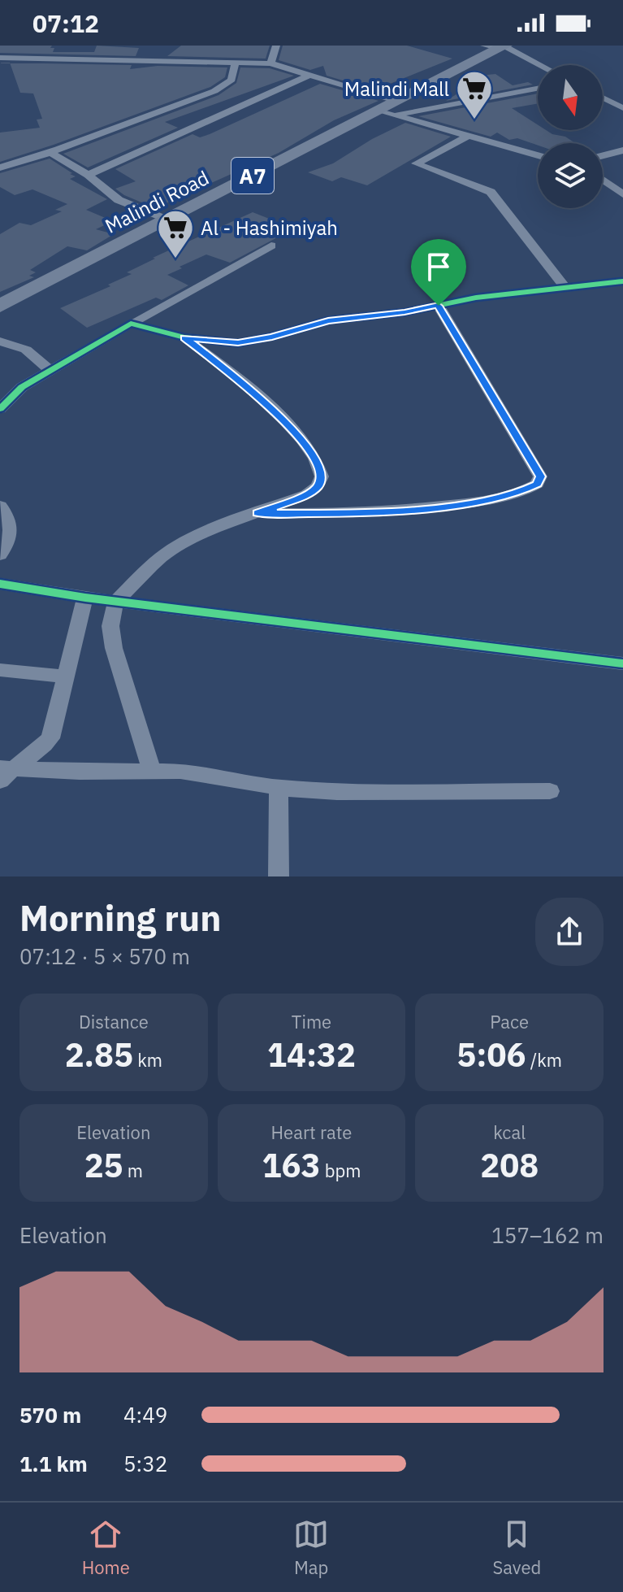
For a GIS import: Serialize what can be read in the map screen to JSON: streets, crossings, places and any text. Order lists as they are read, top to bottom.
{
  "streets": {
    "highway": ["A7", "Malindi Road"]
  },
  "places": {
    "supermarket": ["Malindi Mall", "Al - Hashimiyah"]
  },
  "north": "bottom",
  "page": {
    "status": "07:12",
    "heading": ["Morning run", "07:12 · 5 × 570 m"],
    "stats": [
      ["Distance", "2.85 km"],
      ["Time", "14:32"],
      ["Pace", "5:06 /km"],
      ["Elevation", "25 m"],
      ["Heart rate", "163 bpm"],
      ["kcal", "208"]
    ],
    "chart": ["Elevation", "157–162 m"],
    "list": [
      {
        "name": "570 m",
        "note": "4:49"
      },
      {
        "name": "1.1 km",
        "note": "5:32"
      }
    ],
    "tabs": ["Home", "Map", "Saved"]
  }
}
